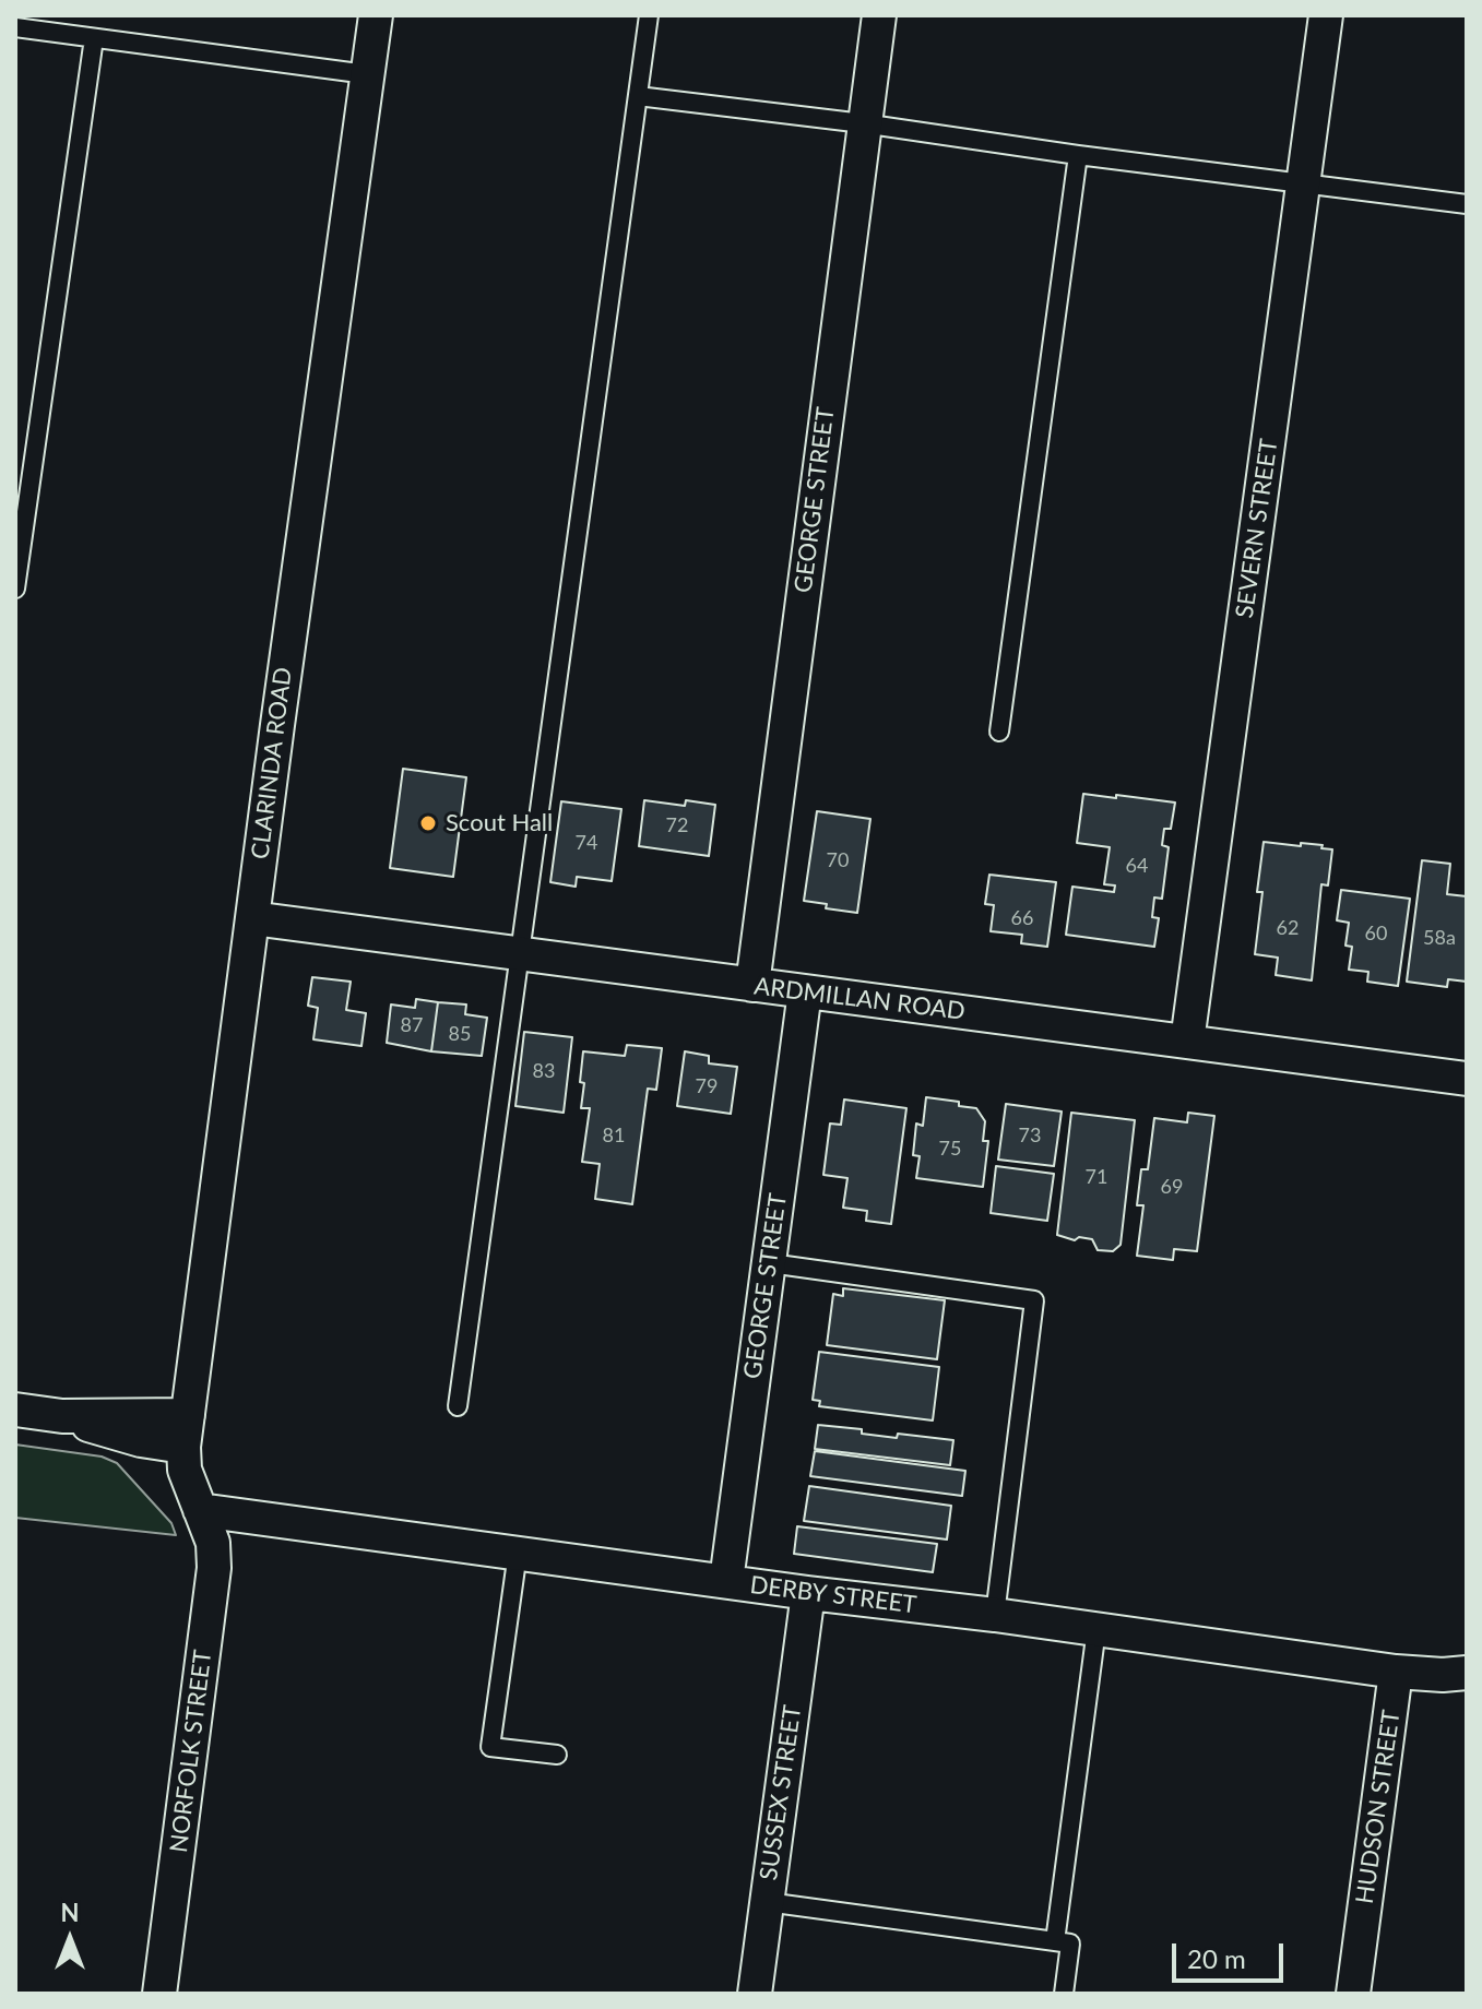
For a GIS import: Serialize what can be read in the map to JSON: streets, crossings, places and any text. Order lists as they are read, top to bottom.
{
  "streets": {
    "street": [
      "GEORGE STREET",
      "SEVERN STREET",
      "CLARINDA ROAD",
      "ARDMILLAN ROAD",
      "DERBY STREET",
      "NORFOLK STREET",
      "SUSSEX STREET",
      "HUDSON STREET"
    ]
  },
  "crossings": [
    ["GEORGE STREET", "ARDMILLAN ROAD"],
    ["GEORGE STREET", "DERBY STREET"],
    ["SEVERN STREET", "ARDMILLAN ROAD"],
    ["CLARINDA ROAD", "ARDMILLAN ROAD"],
    ["CLARINDA ROAD", "DERBY STREET"],
    ["CLARINDA ROAD", "NORFOLK STREET"],
    ["DERBY STREET", "NORFOLK STREET"],
    ["DERBY STREET", "SUSSEX STREET"],
    ["DERBY STREET", "HUDSON STREET"]
  ],
  "places": ["Scout Hall"],
  "house_numbers": [
    "72",
    "74",
    "70",
    "64",
    "66",
    "62",
    "60",
    "58a",
    "87",
    "85",
    "83",
    "79",
    "81",
    "73",
    "75",
    "71",
    "69"
  ],
  "scale_bar": "20 m",
  "north": "top"
}
